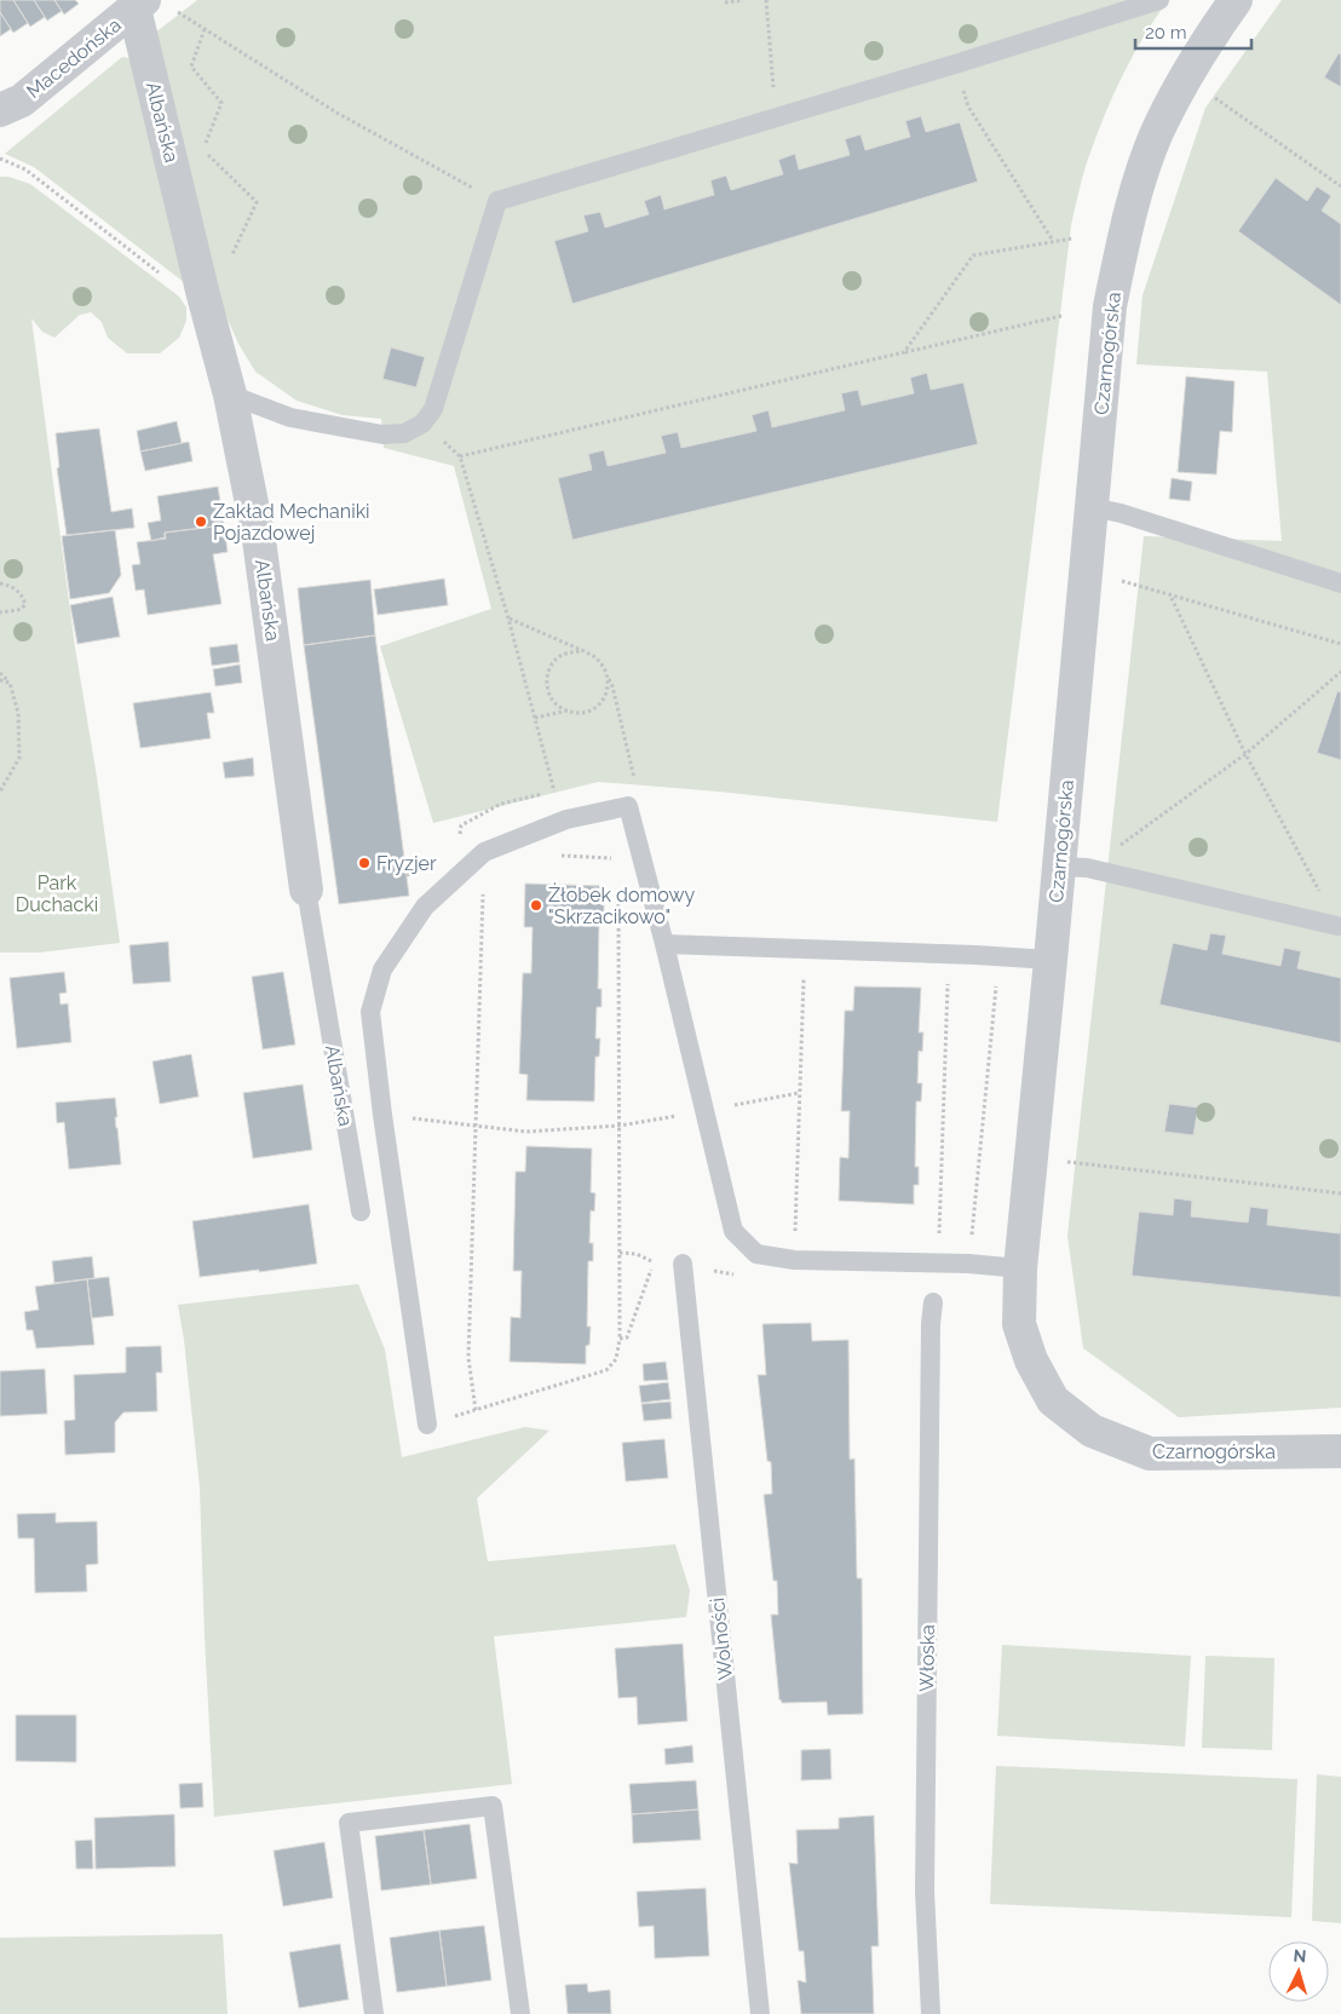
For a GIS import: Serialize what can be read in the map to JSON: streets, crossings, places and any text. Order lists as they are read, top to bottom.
{
  "streets": {
    "street": ["Macedońska", "Albańska", "Czarnogórska"],
    "lane": ["Wolności", "Włoska"]
  },
  "crossings": [
    ["Macedońska", "Albańska"]
  ],
  "parks": ["Park Duchacki"],
  "places": ["Zakład Mechaniki Pojazdowej", "Fryzjer", "Żłobek domowy \"Skrzacikowo\""],
  "scale_bar": "20 m",
  "north": "top"
}
